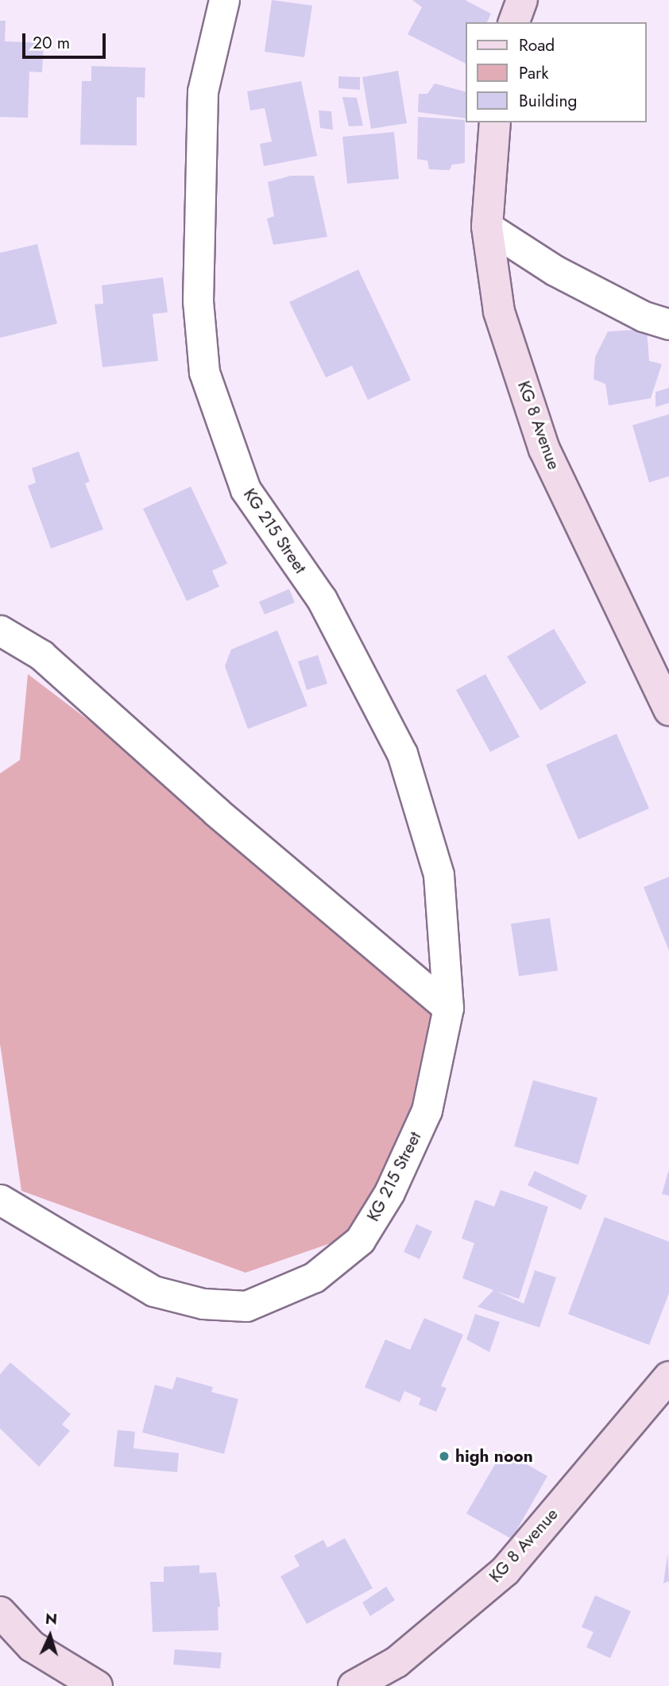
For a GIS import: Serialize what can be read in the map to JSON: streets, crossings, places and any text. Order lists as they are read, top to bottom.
{
  "streets": {
    "street": ["KG 8 Avenue", "KG 215 Street"]
  },
  "places": ["high noon"],
  "legend": ["Road", "Park", "Building"],
  "scale_bar": "20 m",
  "north": "top"
}
